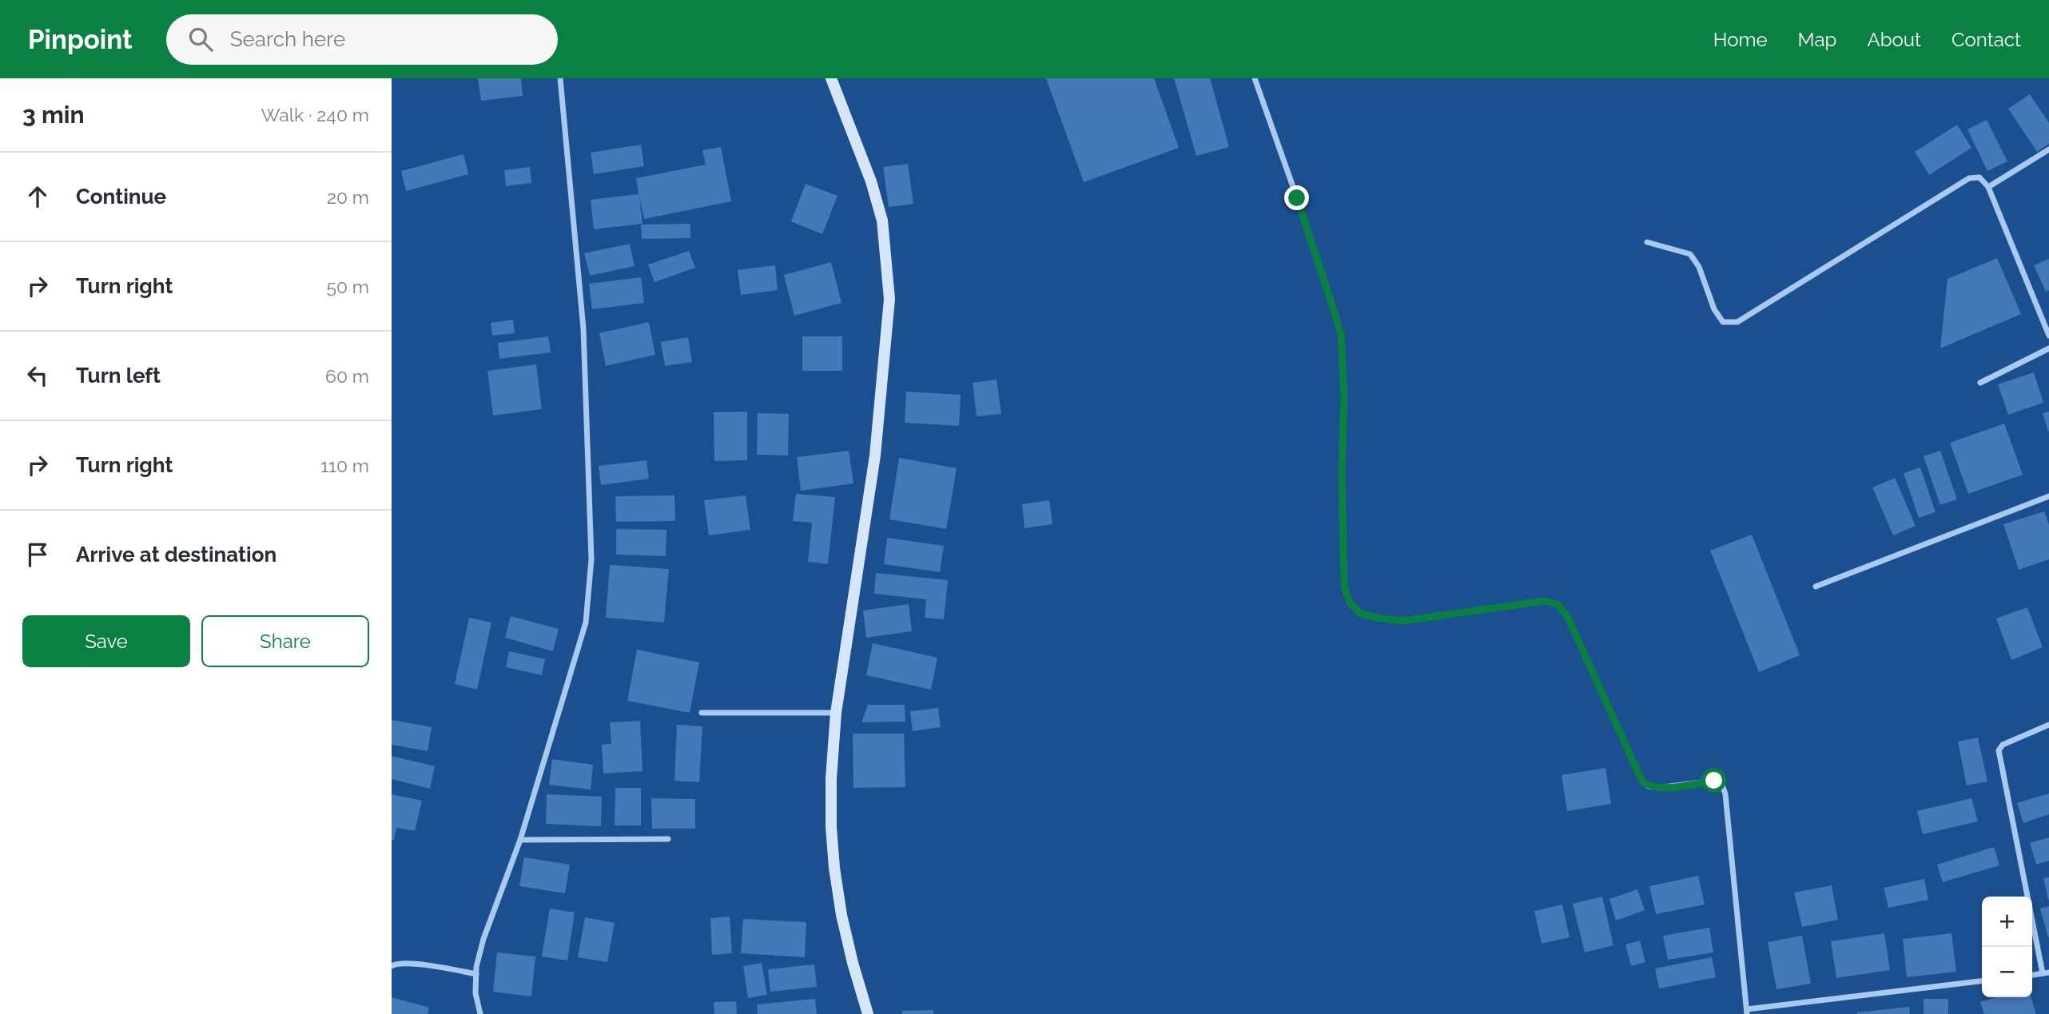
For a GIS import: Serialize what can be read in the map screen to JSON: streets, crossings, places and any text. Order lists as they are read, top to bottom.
{
  "page": {
    "header": "Pinpoint",
    "search": "Search here",
    "nav": [
      "Home",
      "Map",
      "About",
      "Contact"
    ],
    "heading": ["3 min", "Walk · 240 m"],
    "list": [
      ["Continue", "20 m"],
      ["Turn right", "50 m"],
      ["Turn left", "60 m"],
      ["Turn right", "110 m"],
      "Arrive at destination"
    ],
    "buttons": ["Save", "Share"],
    "map_buttons": ["+", "−"]
  }
}
